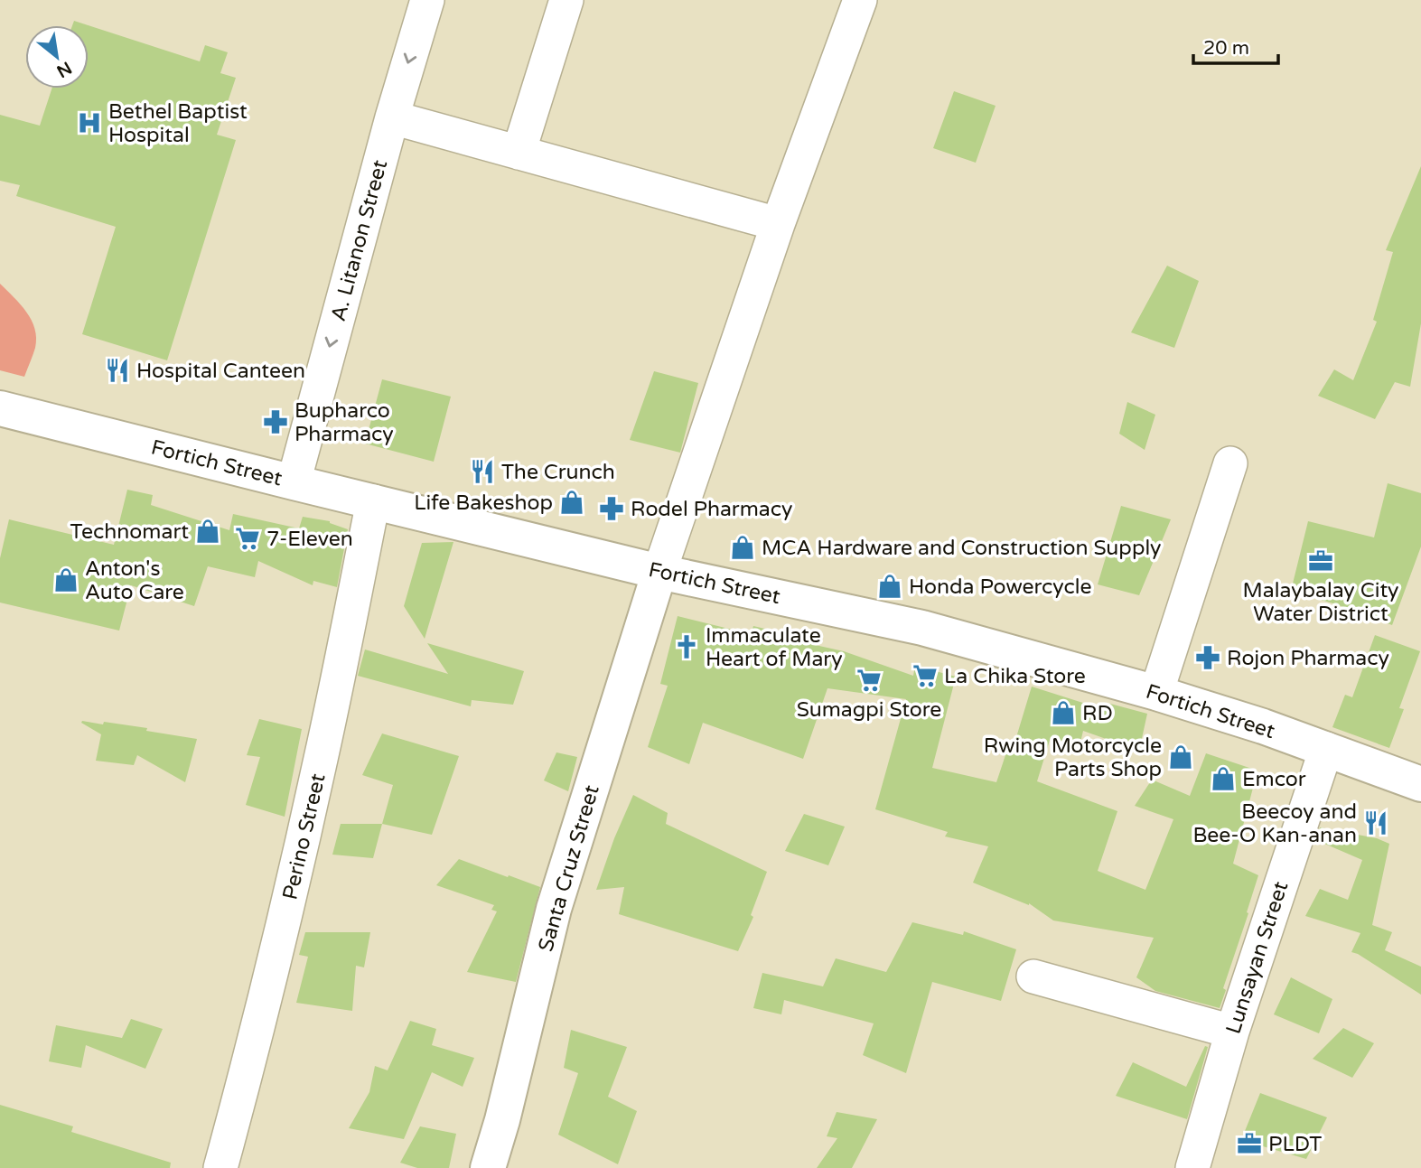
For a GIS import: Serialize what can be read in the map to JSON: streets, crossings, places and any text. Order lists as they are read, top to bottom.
{
  "streets": {
    "main road": ["Fortich Street", "Santa Cruz Street"],
    "street": ["A. Litanon Street", "Perino Street", "Lunsayan Street"]
  },
  "crossings": [
    ["A. Litanon Street", "Fortich Street"],
    ["Fortich Street", "Perino Street"],
    ["Fortich Street", "Santa Cruz Street"],
    ["Fortich Street", "Lunsayan Street"]
  ],
  "one_way": ["A. Litanon Street"],
  "places": {
    "hospital": ["Bethel Baptist Hospital"],
    "restaurant": ["Hospital Canteen", "The Crunch", "Beecoy and Bee-O Kan-anan"],
    "pharmacy": ["Bupharco Pharmacy", "Rodel Pharmacy", "Rojon Pharmacy"],
    "shop": [
      "Life Bakeshop",
      "Technomart",
      "MCA Hardware and Construction Supply",
      "Anton's Auto Care",
      "Honda Powercycle",
      "RD",
      "Rwing Motorcycle Parts Shop",
      "Emcor"
    ],
    "supermarket": ["7-Eleven", "La Chika Store", "Sumagpi Store"],
    "office": ["Malaybalay City Water District", "PLDT"],
    "church": ["Immaculate Heart of Mary"]
  },
  "scale_bar": "20 m",
  "north": "bottom right"
}
